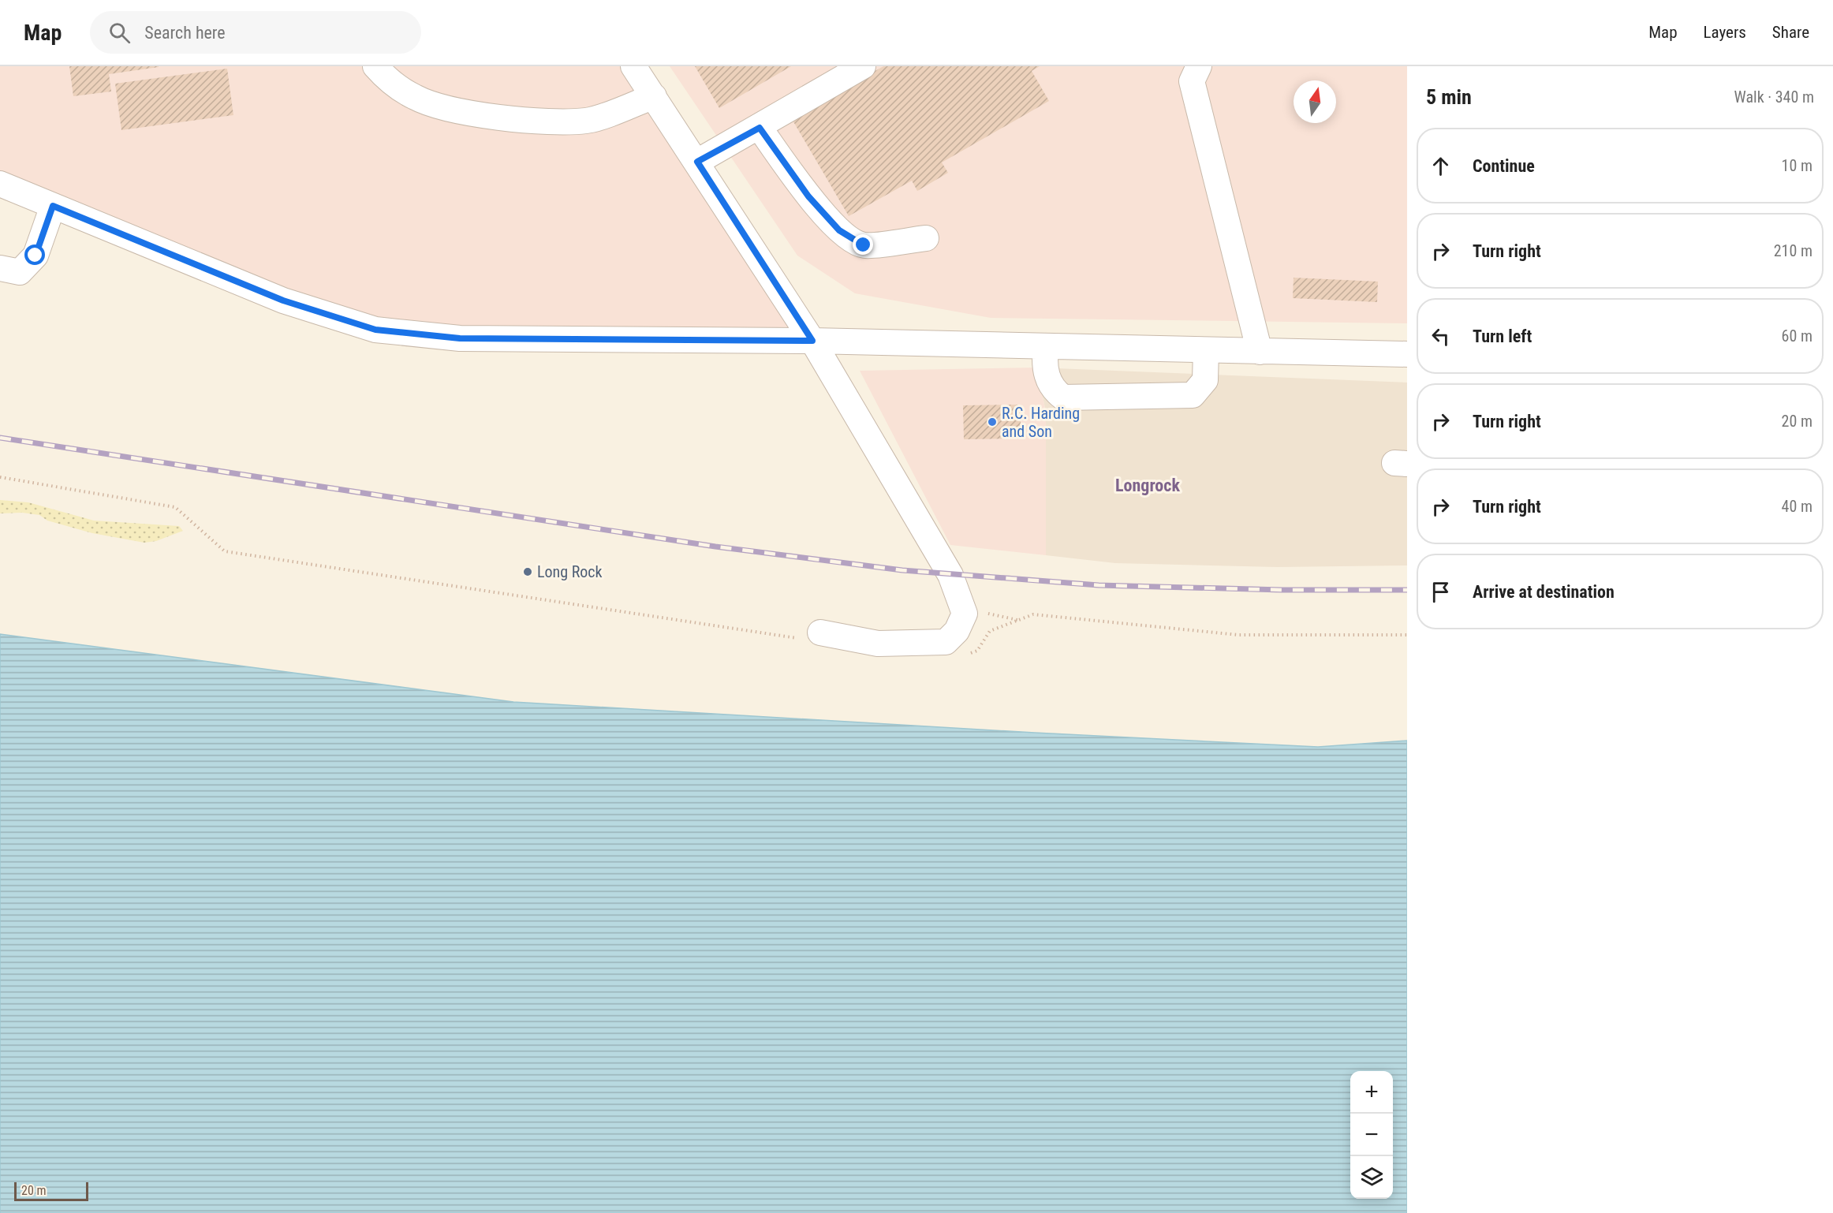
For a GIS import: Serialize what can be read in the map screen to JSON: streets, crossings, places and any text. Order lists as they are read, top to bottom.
{
  "districts": ["Longrock"],
  "places": ["R.C. Harding and Son", "Long Rock"],
  "scale_bar": "20 m",
  "north": "top",
  "page": {
    "header": "Map",
    "search": "Search here",
    "nav": ["Map", "Layers", "Share"],
    "heading": ["5 min", "Walk · 340 m"],
    "list": [
      ["Continue", "10 m"],
      ["Turn right", "210 m"],
      ["Turn left", "60 m"],
      ["Turn right", "20 m"],
      ["Turn right", "40 m"],
      "Arrive at destination"
    ],
    "map_buttons": ["+", "−"],
    "scale": "20 m"
  }
}
